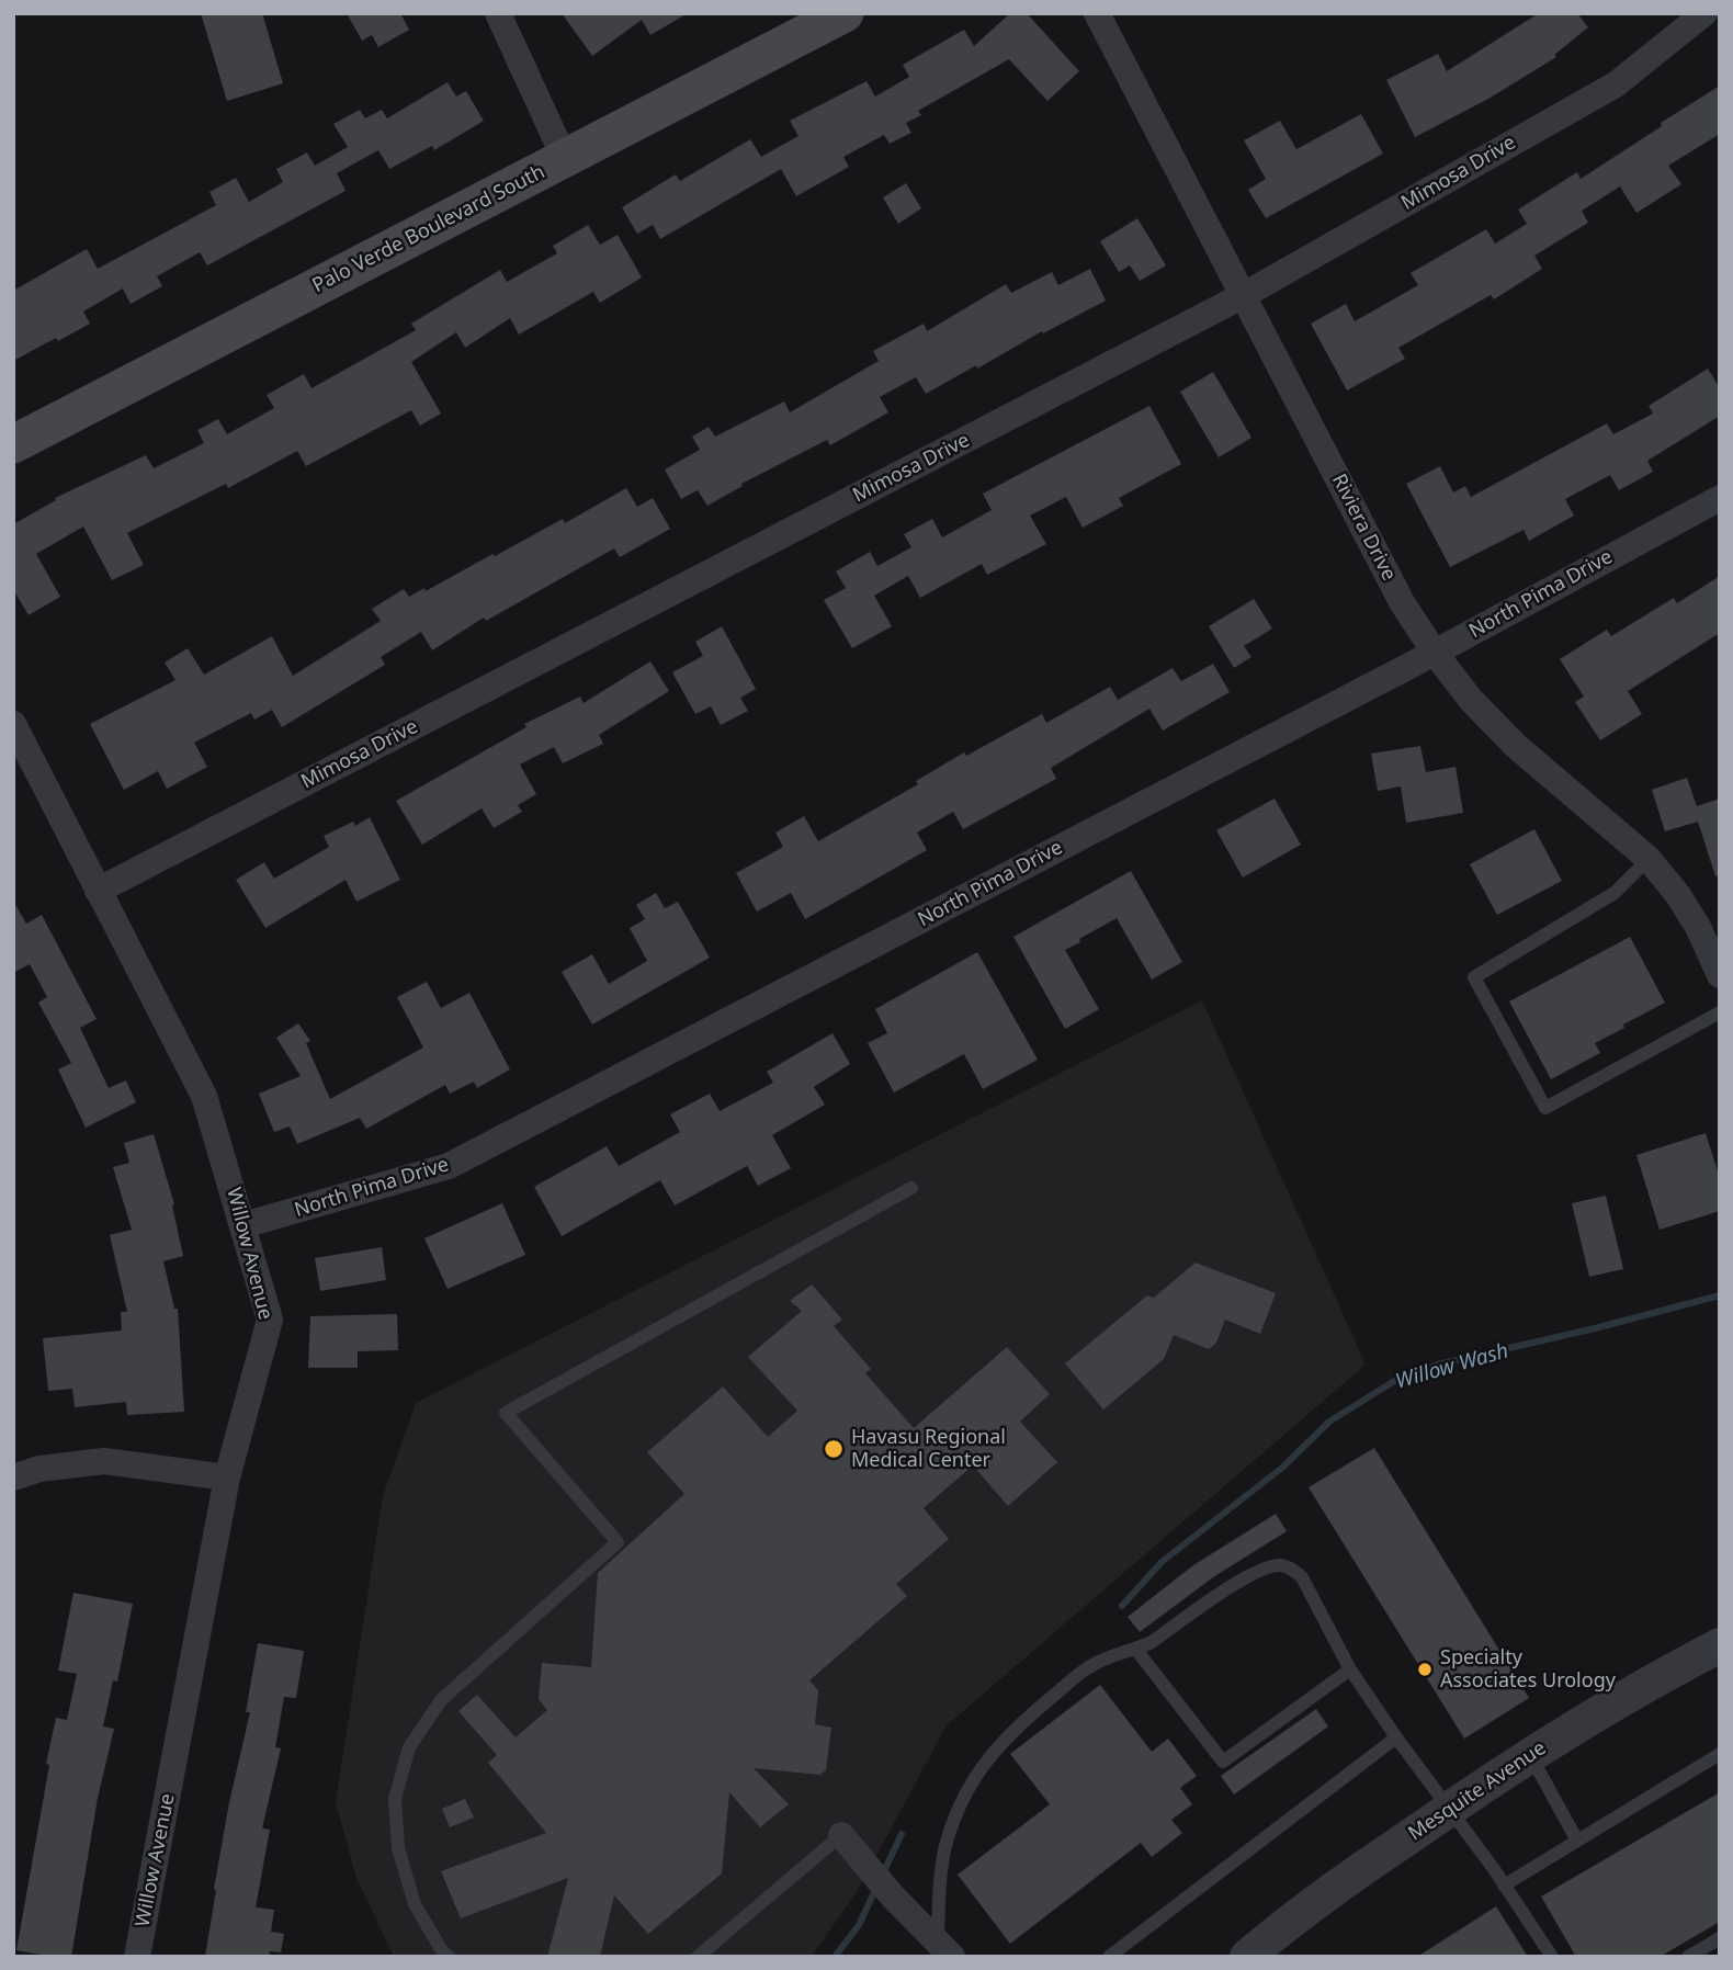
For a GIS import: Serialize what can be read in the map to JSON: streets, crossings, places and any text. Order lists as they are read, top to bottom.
{
  "streets": {
    "main road": ["Palo Verde Boulevard South"],
    "street": [
      "Mimosa Drive",
      "Riviera Drive",
      "North Pima Drive",
      "Willow Avenue",
      "Mesquite Avenue"
    ]
  },
  "crossings": [
    ["Mimosa Drive", "Riviera Drive"],
    ["Mimosa Drive", "Willow Avenue"],
    ["Riviera Drive", "North Pima Drive"],
    ["North Pima Drive", "Willow Avenue"]
  ],
  "water": ["Willow Wash"],
  "places": ["Havasu Regional Medical Center", "Specialty Associates Urology"]
}
